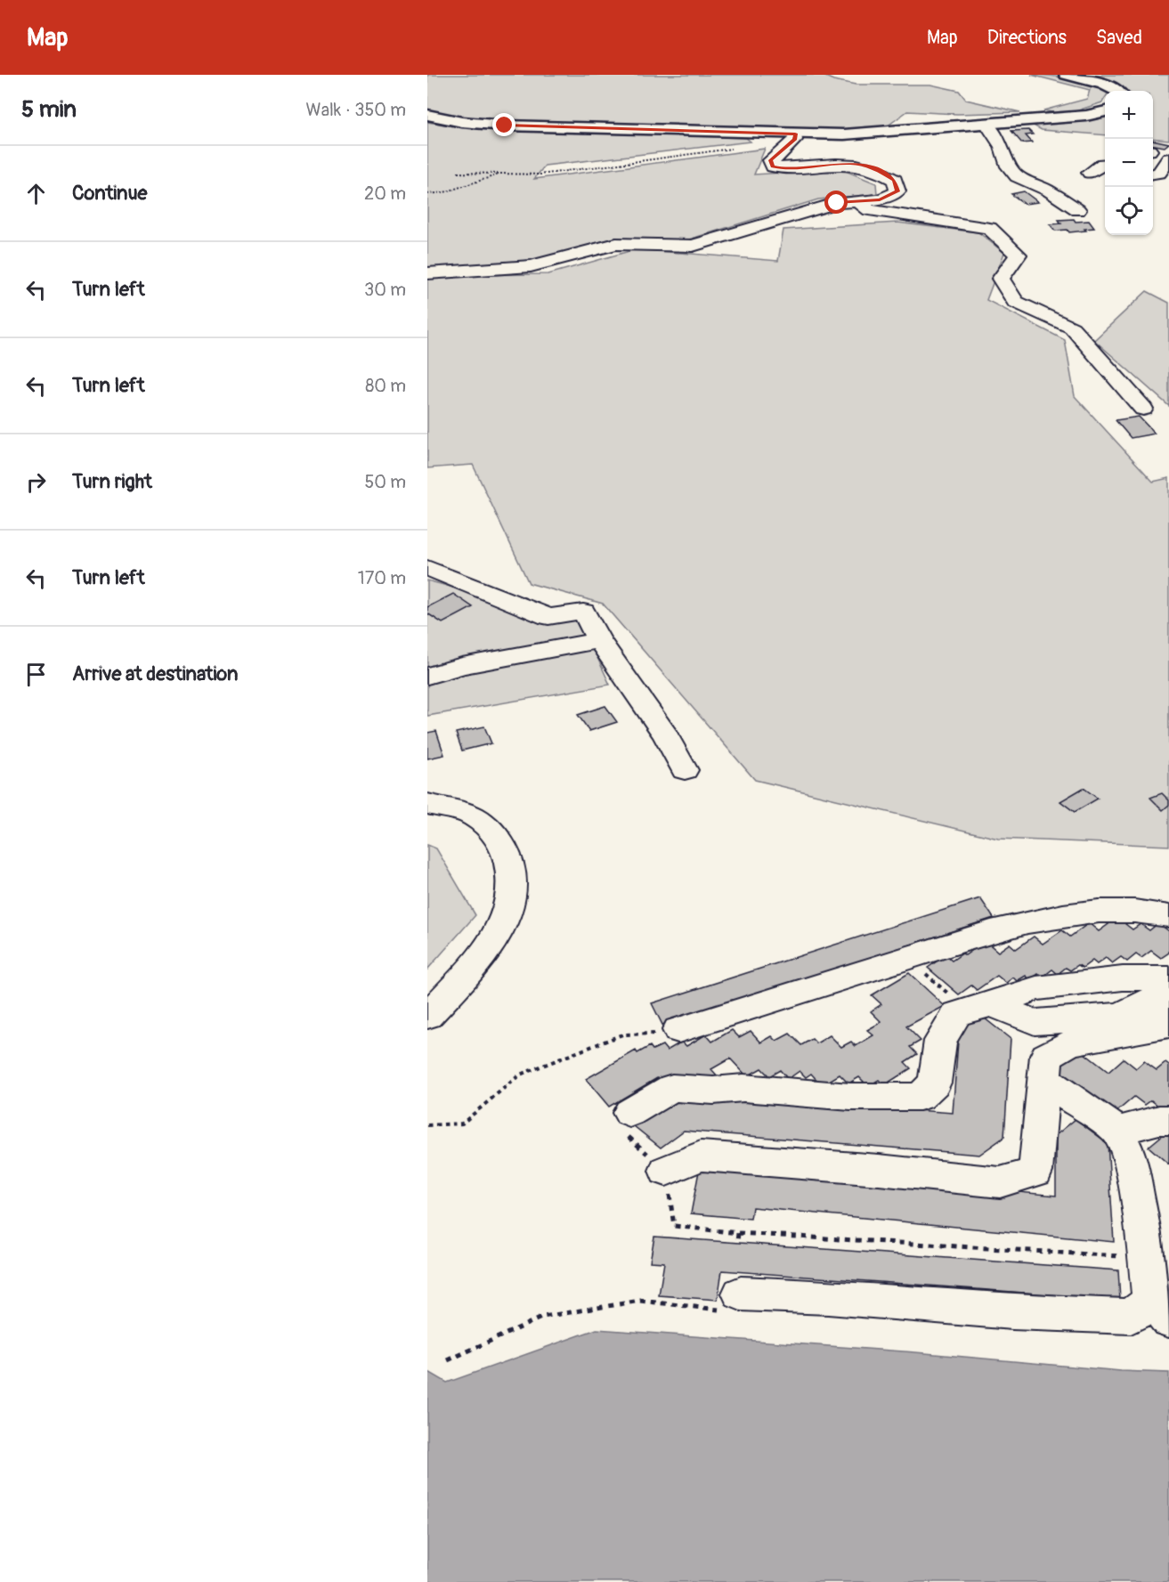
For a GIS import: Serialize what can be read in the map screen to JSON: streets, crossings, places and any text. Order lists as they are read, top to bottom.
{
  "page": {
    "header": "Map",
    "nav": ["Map", "Directions", "Saved"],
    "heading": ["5 min", "Walk · 350 m"],
    "map_buttons": ["+", "−"],
    "list": [
      ["Continue", "20 m"],
      ["Turn left", "30 m"],
      ["Turn left", "80 m"],
      ["Turn right", "50 m"],
      ["Turn left", "170 m"],
      "Arrive at destination"
    ]
  }
}
